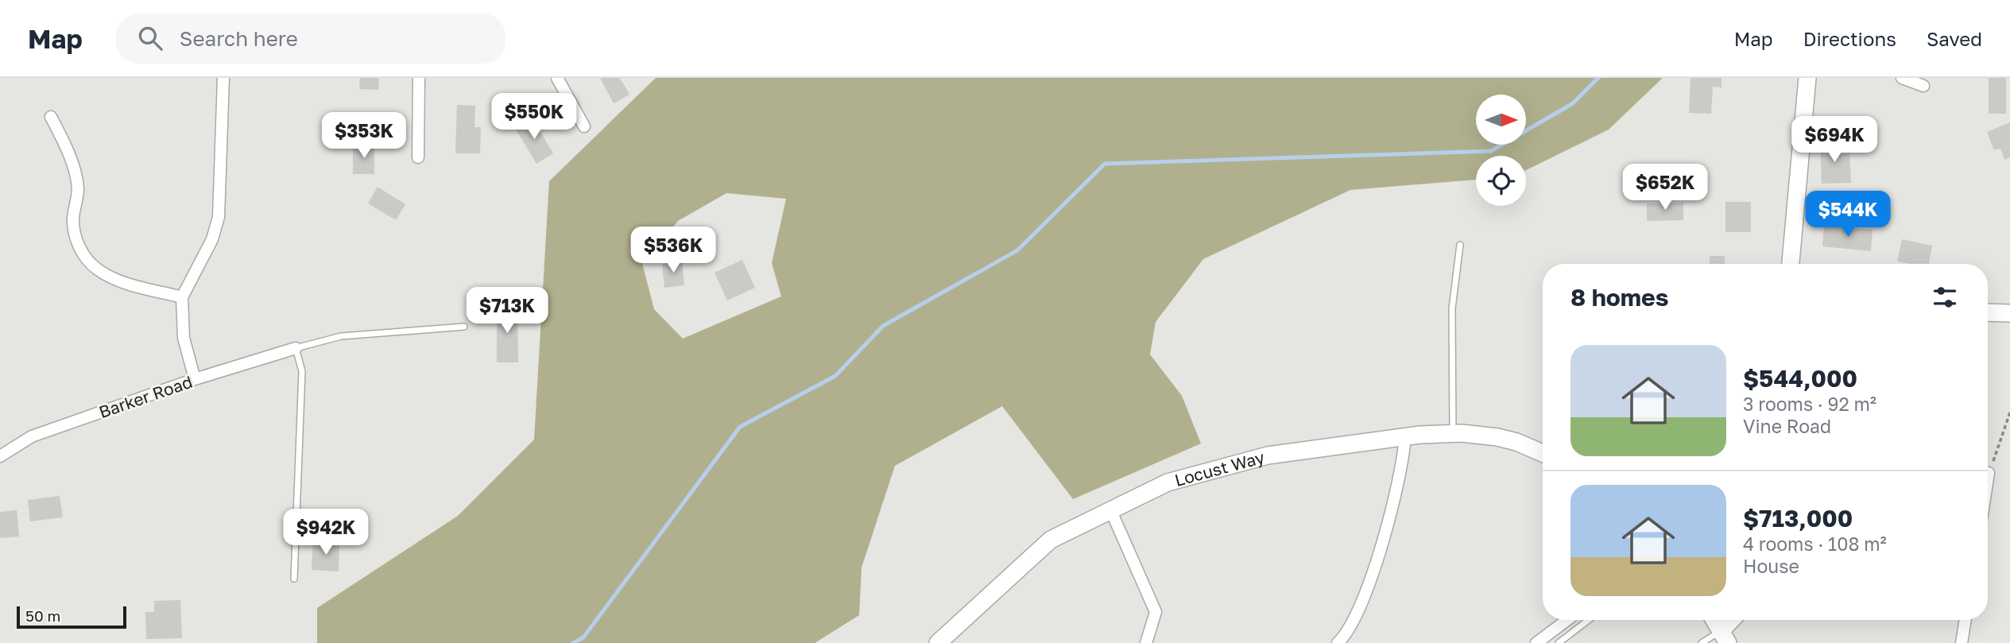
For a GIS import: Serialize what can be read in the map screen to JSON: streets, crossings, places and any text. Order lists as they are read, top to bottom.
{
  "streets": {
    "main road": ["Locust Way"],
    "street": ["Barker Road"]
  },
  "scale_bar": "50 m",
  "north": "right",
  "page": {
    "header": "Map",
    "search": "Search here",
    "nav": ["Map", "Directions", "Saved"],
    "price": [
      "$550K",
      "$353K",
      "$694K",
      "$652K",
      "$544K",
      "$536K",
      "$713K",
      "$942K"
    ],
    "heading": "8 homes",
    "list": [
      {
        "name": "$544,000",
        "note": "3 rooms · 92 m² · Vine Road"
      },
      {
        "name": "$713,000",
        "note": "4 rooms · 108 m² · House"
      }
    ],
    "scale": "50 m"
  }
}
